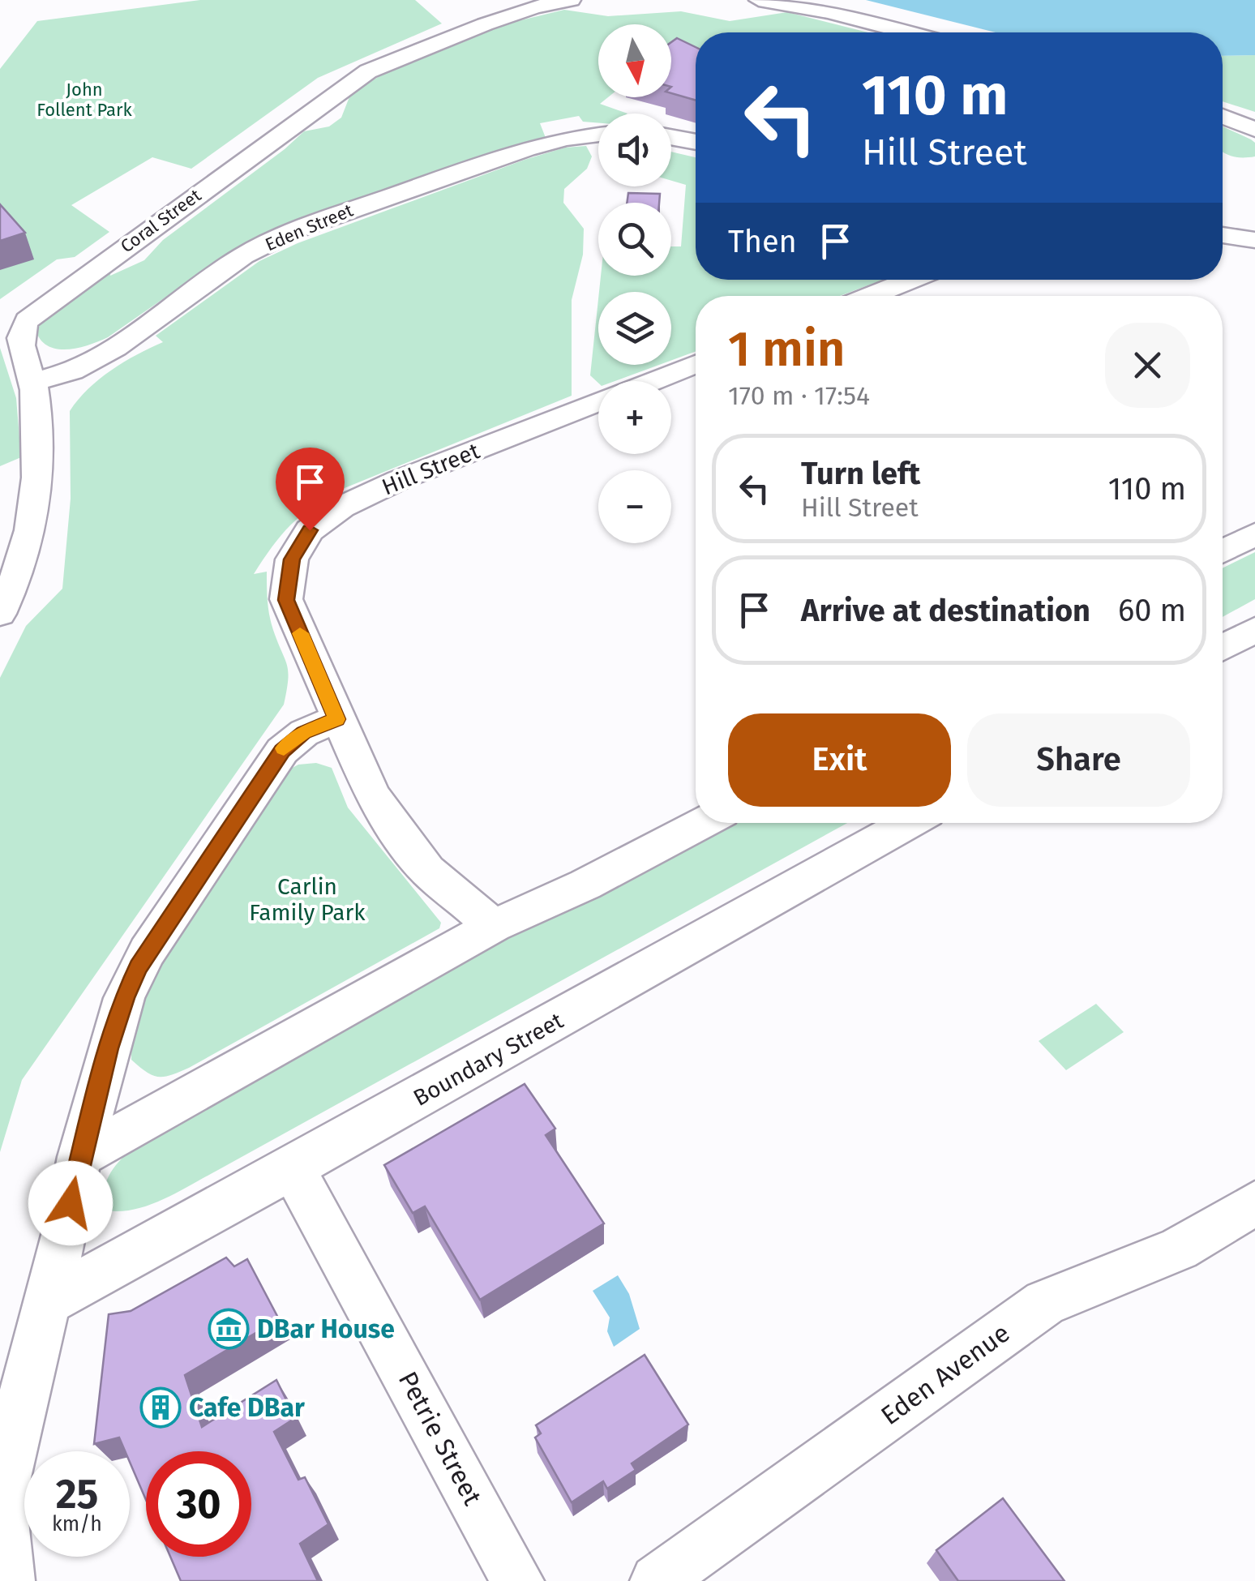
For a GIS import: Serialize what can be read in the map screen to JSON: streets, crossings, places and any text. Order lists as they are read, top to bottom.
{
  "streets": {
    "street": [
      "Coral Street",
      "Eden Street",
      "Hill Street",
      "Boundary Street",
      "Eden Avenue",
      "Petrie Street"
    ]
  },
  "crossings": [
    ["Coral Street", "Eden Street"],
    ["Boundary Street", "Petrie Street"]
  ],
  "parks": ["John Follent Park", "Carlin Family Park"],
  "places": {
    "museum": ["DBar House"],
    "building": ["Cafe DBar"]
  },
  "north": "bottom",
  "page": {
    "map_buttons": ["+", "−"],
    "turn": ["110 m", "Hill Street"],
    "then": "Then",
    "heading": ["1 min", "170 m · 17:54"],
    "list": [
      {
        "name": "Turn left",
        "note": "Hill Street",
        "value": "110 m"
      },
      {
        "name": "Arrive at destination",
        "value": "60 m"
      }
    ],
    "buttons": ["Exit", "Share"],
    "speed": "25 km/h",
    "limit": "30"
  }
}
